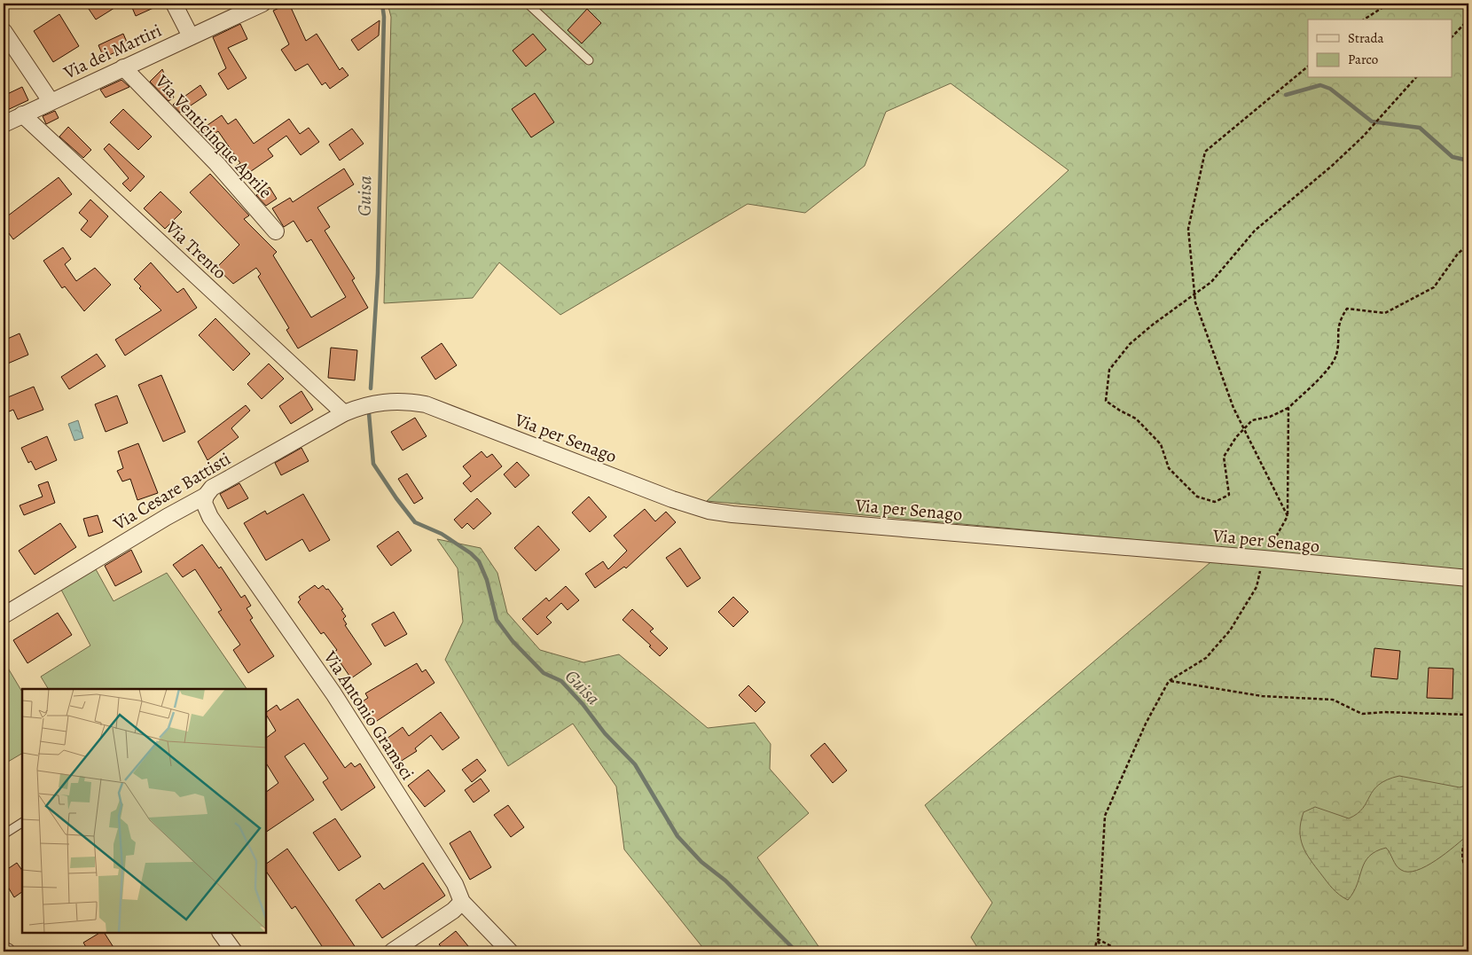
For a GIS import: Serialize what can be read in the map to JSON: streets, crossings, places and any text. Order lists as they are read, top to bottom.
{
  "streets": {
    "street": [
      "Via dei Martiri",
      "Via Venticinque Aprile",
      "Via Trento",
      "Via per Senago",
      "Via Cesare Battisti",
      "Via Antonio Gramsci"
    ]
  },
  "crossings": [
    ["Via dei Martiri", "Via Venticinque Aprile"],
    ["Via dei Martiri", "Via Trento"],
    ["Via Trento", "Via Cesare Battisti"],
    ["Via per Senago", "Via Cesare Battisti"],
    ["Via Cesare Battisti", "Via Antonio Gramsci"]
  ],
  "water": ["Guisa"],
  "legend": ["Strada", "Parco"]
}
